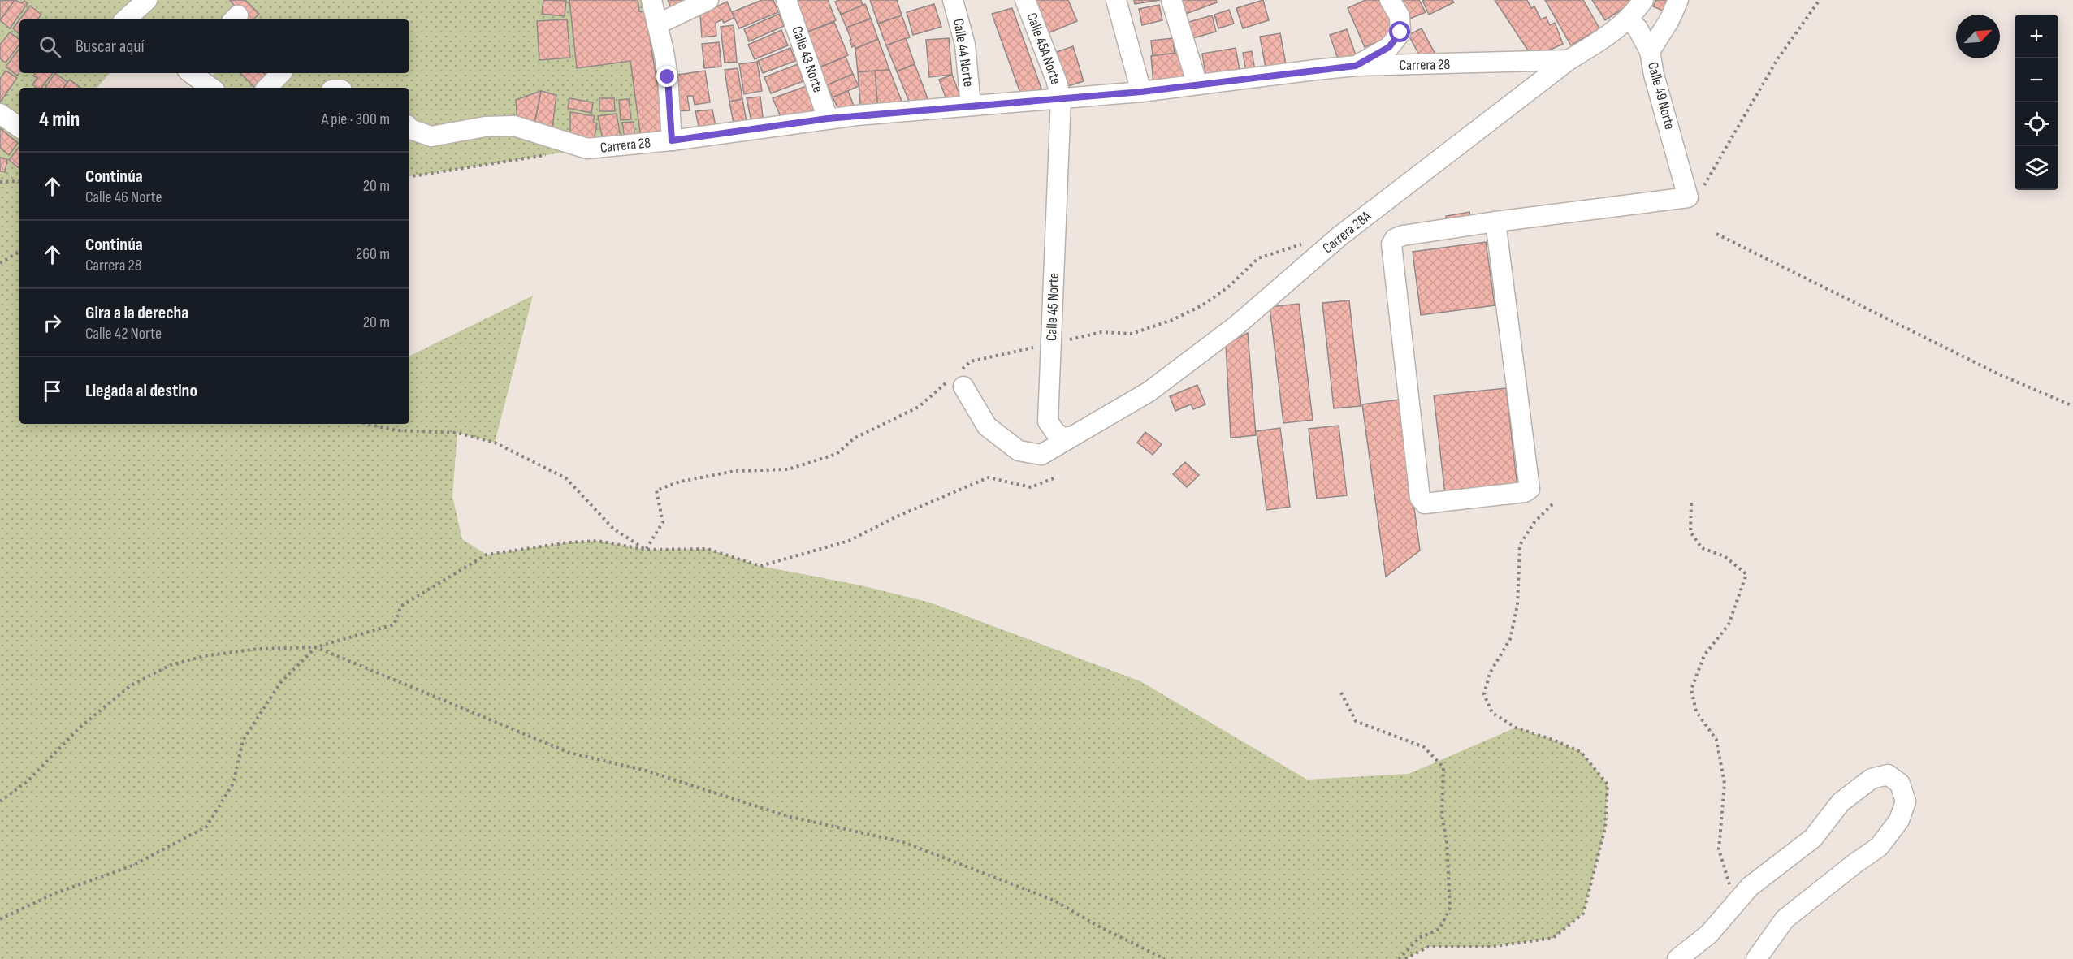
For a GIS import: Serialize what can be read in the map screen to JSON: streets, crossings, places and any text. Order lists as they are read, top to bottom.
{
  "streets": {
    "street": [
      "Calle 45A Norte",
      "Calle 44 Norte",
      "Calle 43 Norte",
      "Carrera 28",
      "Calle 49 Norte",
      "Carrera 28A",
      "Calle 45 Norte"
    ]
  },
  "crossings": [
    ["Calle 45A Norte", "Carrera 28"],
    ["Calle 45A Norte", "Calle 45 Norte"],
    ["Calle 44 Norte", "Carrera 28"],
    ["Calle 43 Norte", "Carrera 28"],
    ["Carrera 28", "Carrera 28A"],
    ["Carrera 28", "Calle 45 Norte"],
    ["Carrera 28A", "Calle 45 Norte"]
  ],
  "north": "top right",
  "page": {
    "map_buttons": ["+", "−"],
    "search": "Buscar aquí",
    "heading": ["4 min", "A pie · 300 m"],
    "list": [
      ["Continúa", "Calle 46 Norte", "20 m"],
      ["Continúa", "Carrera 28", "260 m"],
      ["Gira a la derecha", "Calle 42 Norte", "20 m"],
      "Llegada al destino"
    ]
  }
}
